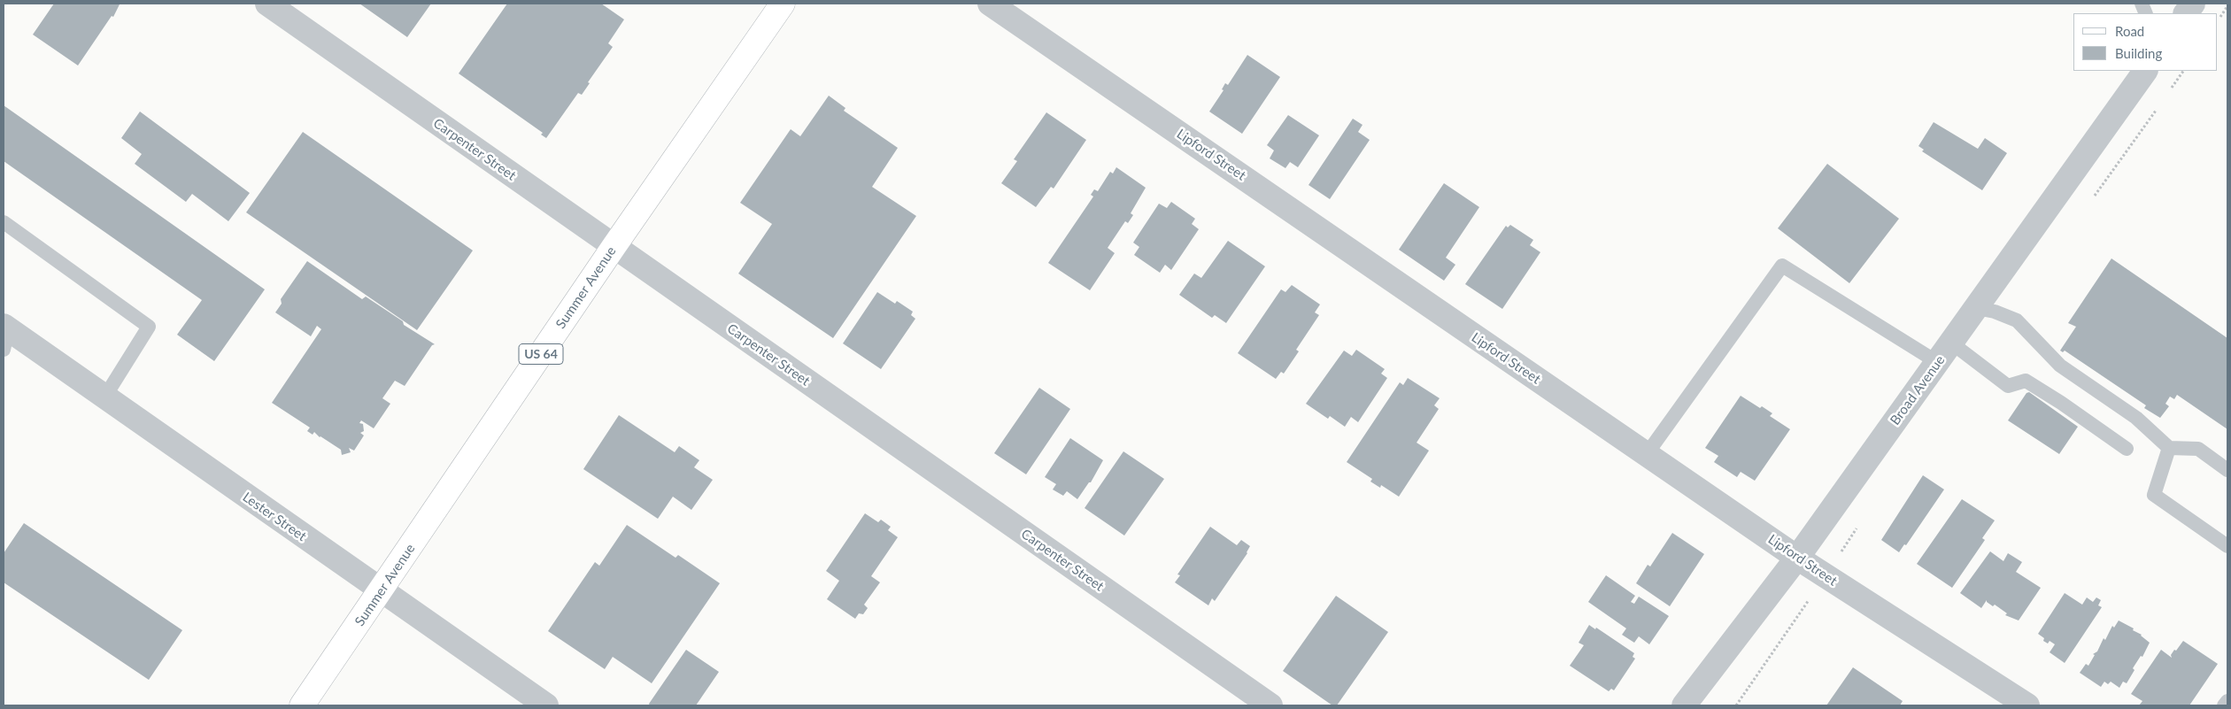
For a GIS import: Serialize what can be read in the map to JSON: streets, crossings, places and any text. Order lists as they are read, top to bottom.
{
  "streets": {
    "main road": ["Summer Avenue", "US 64"],
    "street": [
      "Carpenter Street",
      "Lipford Street",
      "Broad Avenue",
      "Lester Street"
    ]
  },
  "crossings": [
    ["Carpenter Street", "Summer Avenue"],
    ["Lipford Street", "Broad Avenue"],
    ["Summer Avenue", "Lester Street"]
  ],
  "legend": ["Road", "Building"]
}
